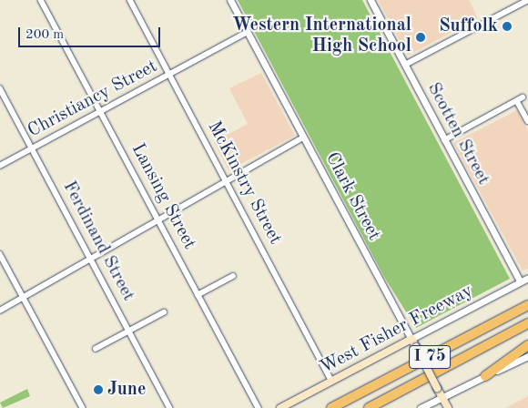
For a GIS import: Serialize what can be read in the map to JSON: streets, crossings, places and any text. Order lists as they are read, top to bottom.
{
  "streets": {
    "highway": ["I 75"],
    "main road": ["Clark Street", "West Fisher Freeway"],
    "street": [
      "Christiancy Street",
      "Scotten Street",
      "McKinstry Street",
      "Lansing Street",
      "Ferdinand Street"
    ]
  },
  "crossings": [
    ["Christiancy Street", "McKinstry Street"],
    ["Christiancy Street", "Lansing Street"],
    ["Christiancy Street", "Clark Street"],
    ["Christiancy Street", "Ferdinand Street"],
    ["Scotten Street", "West Fisher Freeway"],
    ["McKinstry Street", "West Fisher Freeway"],
    ["Clark Street", "West Fisher Freeway"]
  ],
  "places": ["Suffolk", "Western International High School", "June"],
  "scale_bar": "200 m"
}
